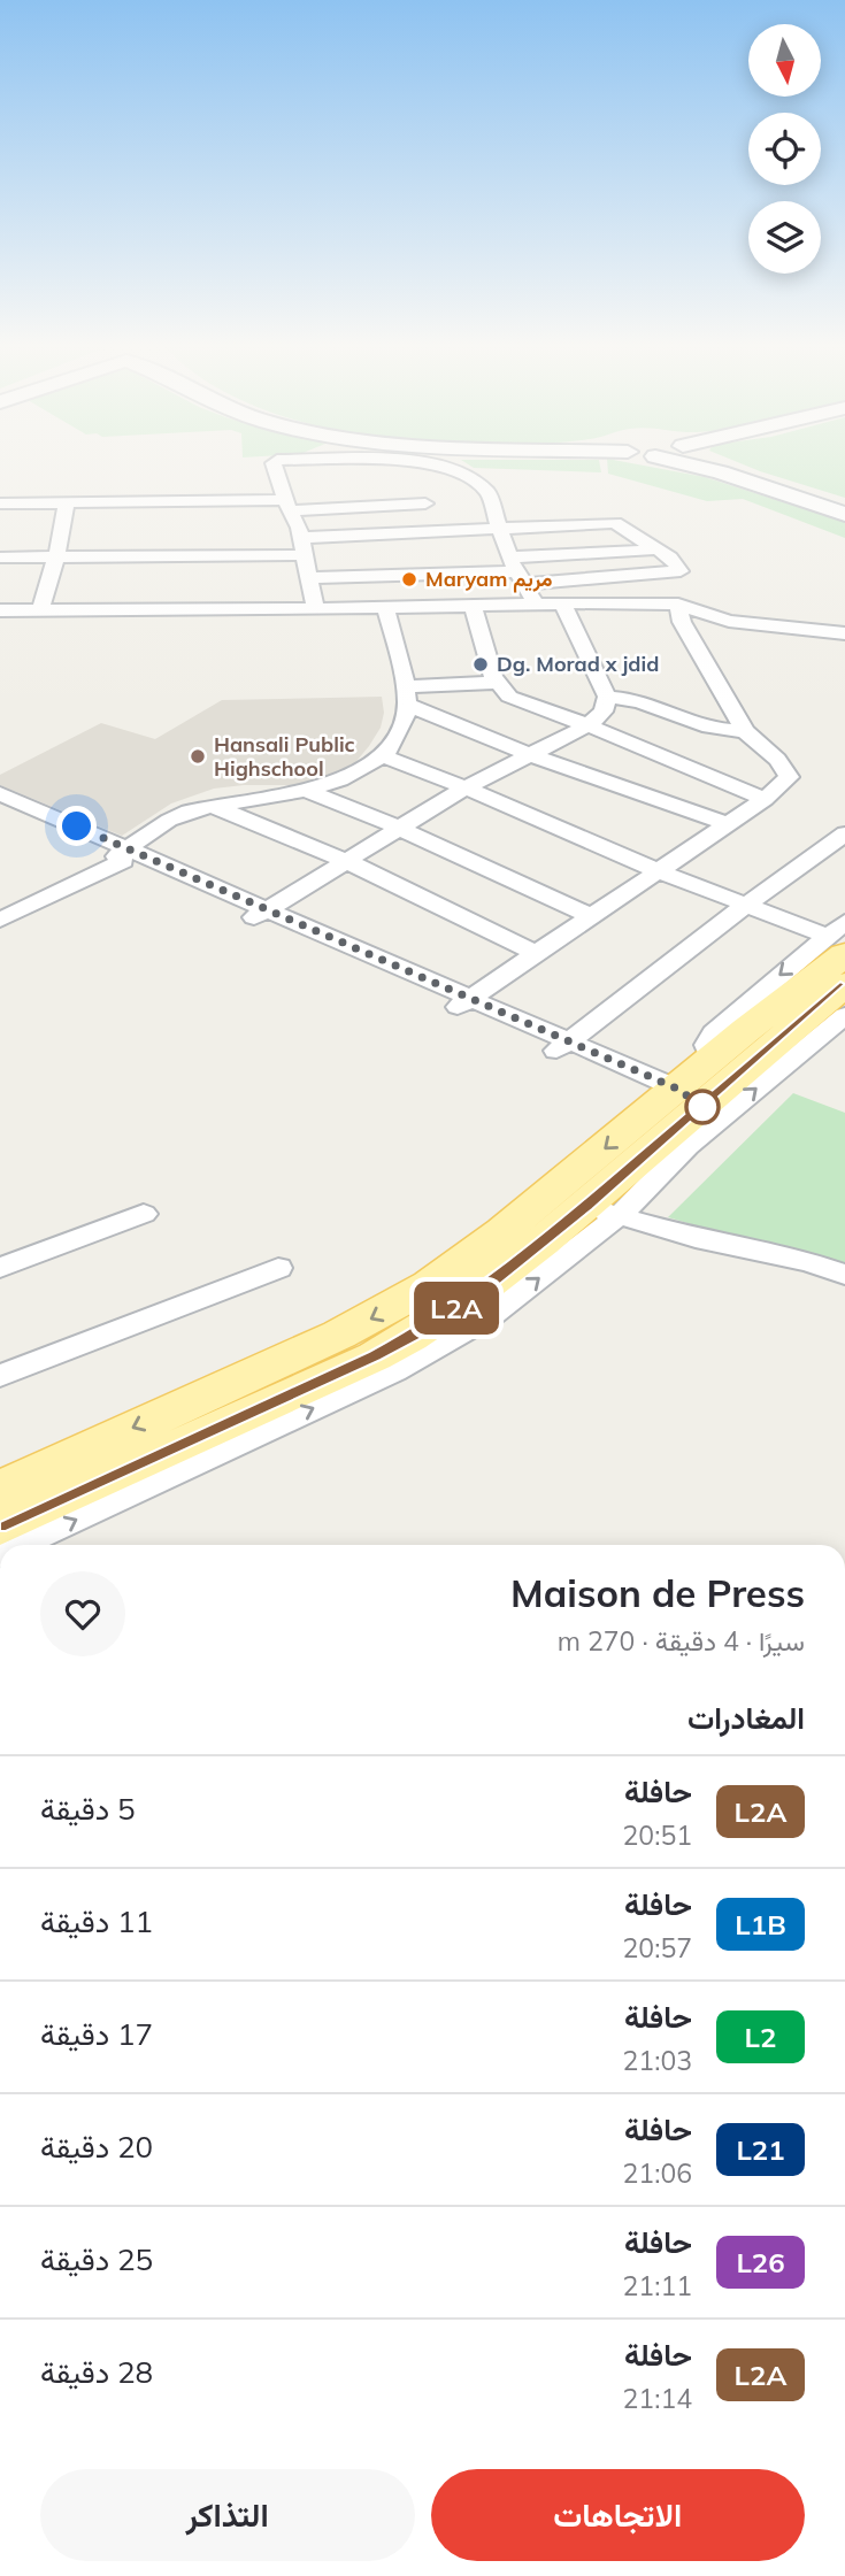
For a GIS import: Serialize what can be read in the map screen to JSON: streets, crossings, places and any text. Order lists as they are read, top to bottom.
{
  "places": ["Maryam مريم", "Dg. Morad x jdid", "Hansali Public Highschool"],
  "lines": ["bus line L2A"],
  "north": "bottom",
  "page": {
    "on_map": "L2A",
    "heading": [
      ["Maison de Press", "سيرًا · 4 دقيقة · 270 m"],
      "المغادرات"
    ],
    "list": [
      {
        "mark": "L2A",
        "name": "حافلة",
        "note": "20:51",
        "value": "5 دقيقة"
      },
      {
        "mark": "L1B",
        "name": "حافلة",
        "note": "20:57",
        "value": "11 دقيقة"
      },
      {
        "mark": "L2",
        "name": "حافلة",
        "note": "21:03",
        "value": "17 دقيقة"
      },
      {
        "mark": "L21",
        "name": "حافلة",
        "note": "21:06",
        "value": "20 دقيقة"
      },
      {
        "mark": "L26",
        "name": "حافلة",
        "note": "21:11",
        "value": "25 دقيقة"
      },
      {
        "mark": "L2A",
        "name": "حافلة",
        "note": "21:14",
        "value": "28 دقيقة"
      }
    ],
    "buttons": ["الاتجاهات", "التذاكر"]
  }
}
